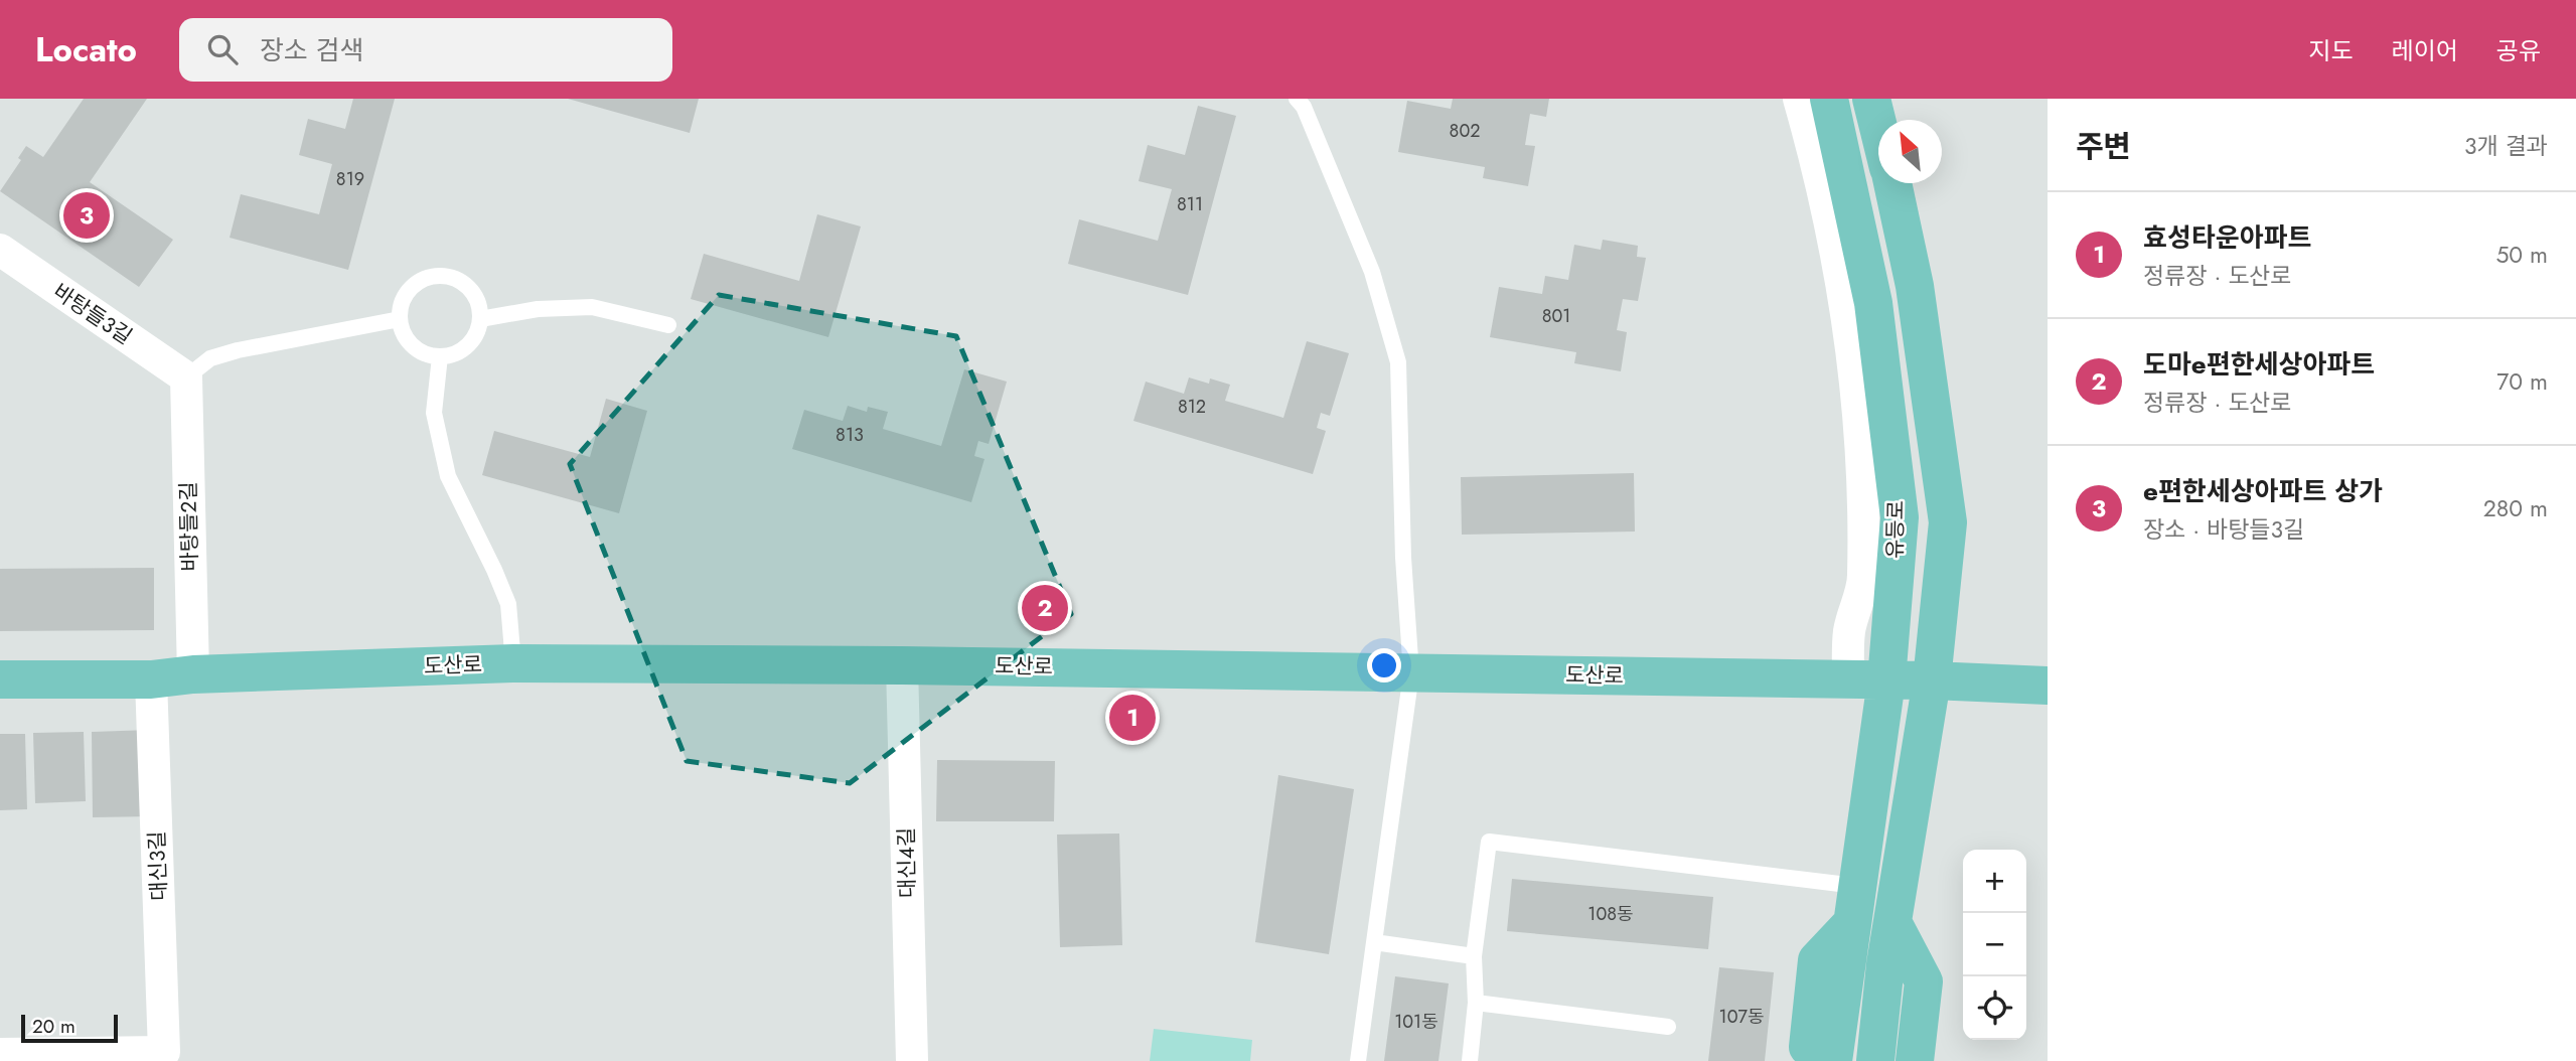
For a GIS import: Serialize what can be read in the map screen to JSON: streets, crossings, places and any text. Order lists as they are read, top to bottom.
{
  "streets": {
    "main road": ["유등로", "도산로"],
    "street": [
      "바탕들3길",
      "바탕들2길",
      "대신4길",
      "대신3길"
    ]
  },
  "crossings": [
    ["바탕들3길", "바탕들2길"],
    ["바탕들2길", "도산로"],
    ["유등로", "도산로"],
    ["도산로", "대신4길"],
    ["도산로", "대신3길"]
  ],
  "house_numbers": [
    "802",
    "819",
    "811",
    "801",
    "812",
    "813",
    "108동",
    "107동",
    "101동"
  ],
  "scale_bar": "20 m",
  "north": "top left",
  "page": {
    "header": "Locato",
    "search": "장소 검색",
    "nav": ["지도", "레이어", "공유"],
    "heading": ["주변", "3개 결과"],
    "pins": ["3", "2", "1"],
    "list": [
      {
        "mark": "1",
        "name": "효성타운아파트",
        "note": "정류장 · 도산로",
        "value": "50 m"
      },
      {
        "mark": "2",
        "name": "도마e편한세상아파트",
        "note": "정류장 · 도산로",
        "value": "70 m"
      },
      {
        "mark": "3",
        "name": "e편한세상아파트 상가",
        "note": "장소 · 바탕들3길",
        "value": "280 m"
      }
    ],
    "map_buttons": ["+", "−"],
    "scale": "20 m"
  }
}
